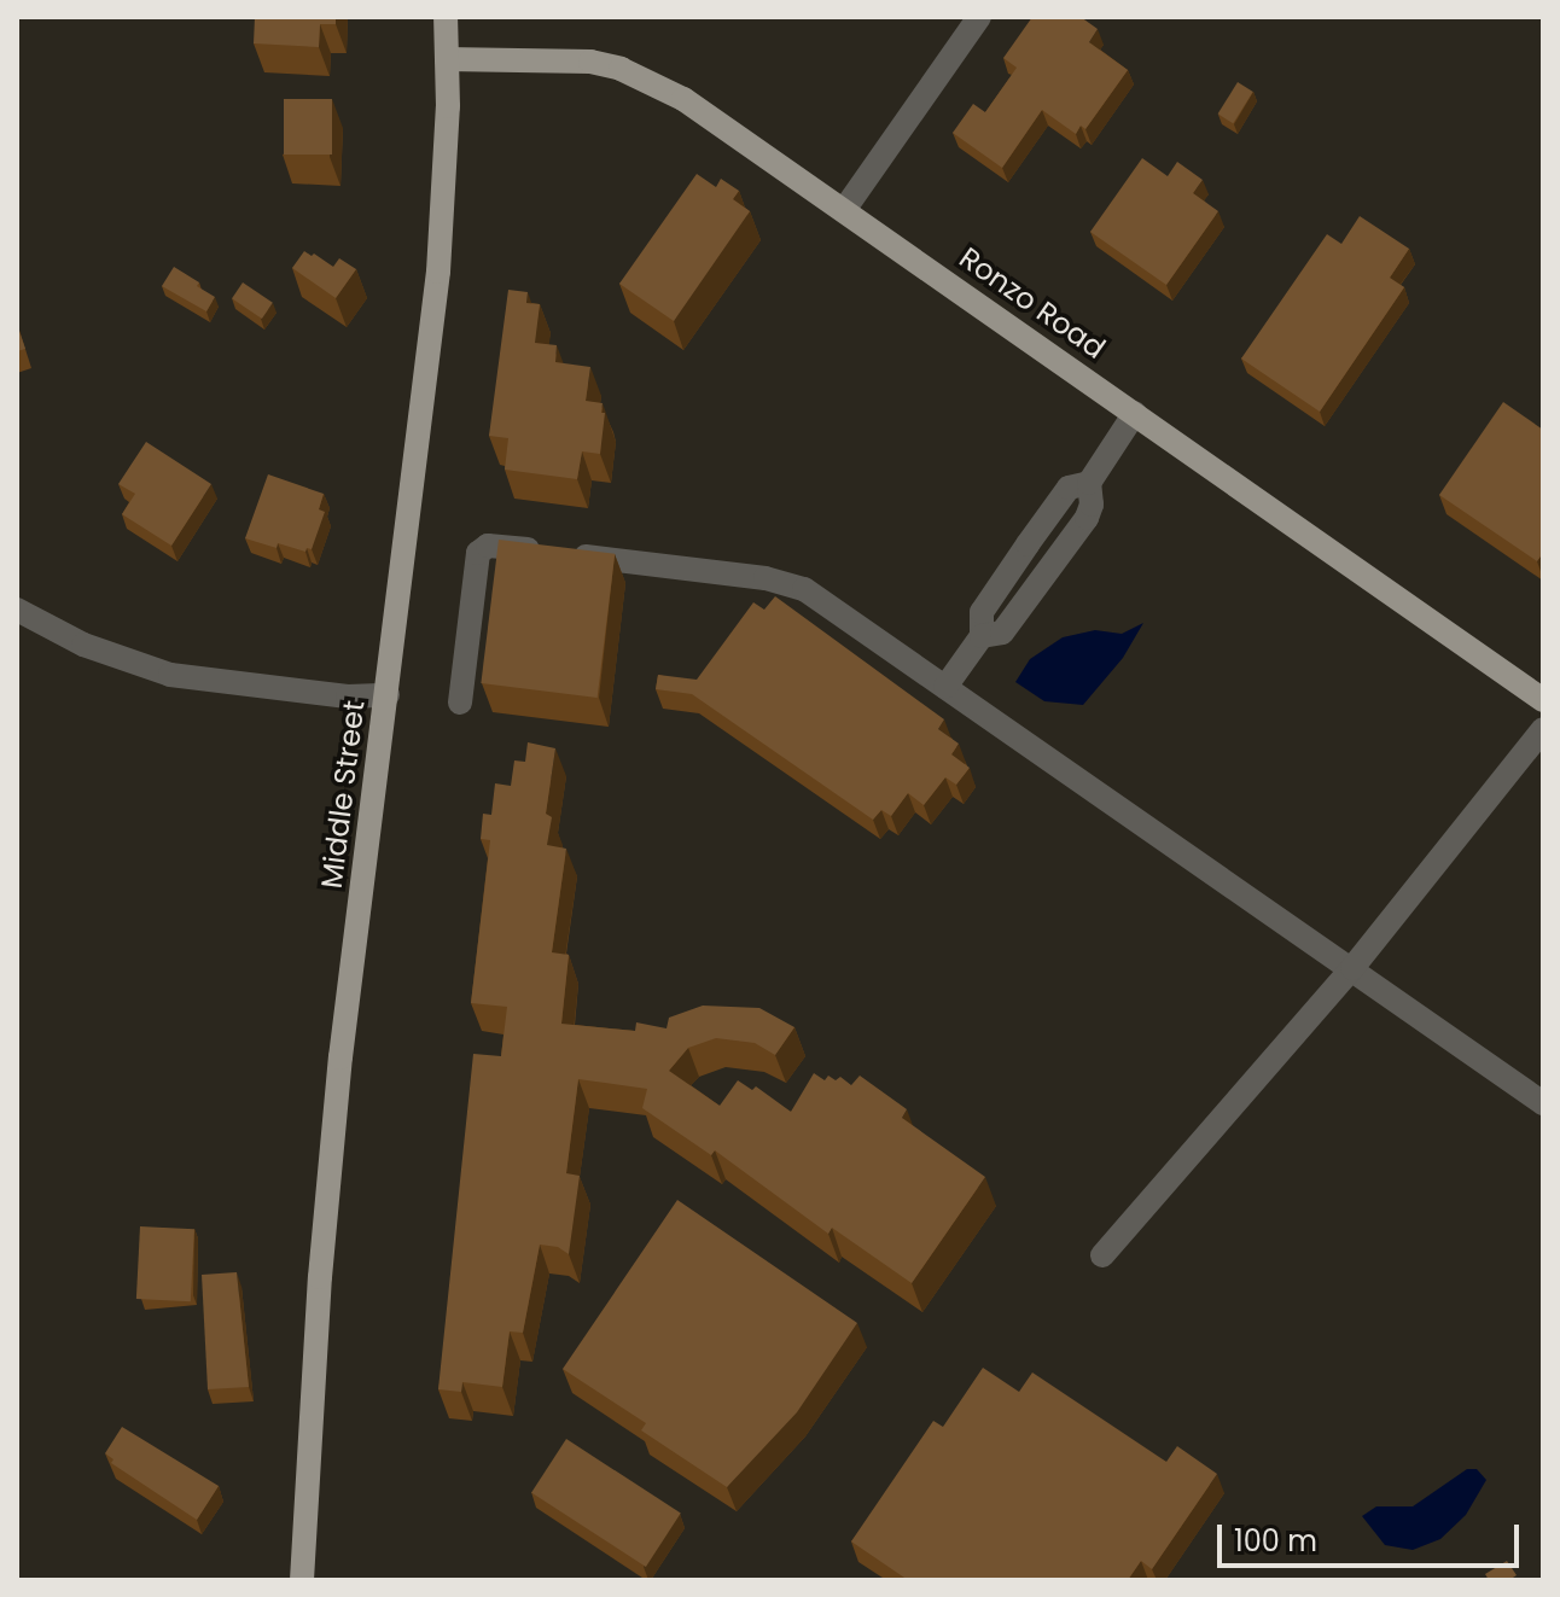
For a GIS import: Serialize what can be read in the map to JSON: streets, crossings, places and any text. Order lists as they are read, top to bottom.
{
  "streets": {
    "main road": ["Ronzo Road", "Middle Street"]
  },
  "crossings": [
    ["Ronzo Road", "Middle Street"]
  ],
  "scale_bar": "100 m"
}
